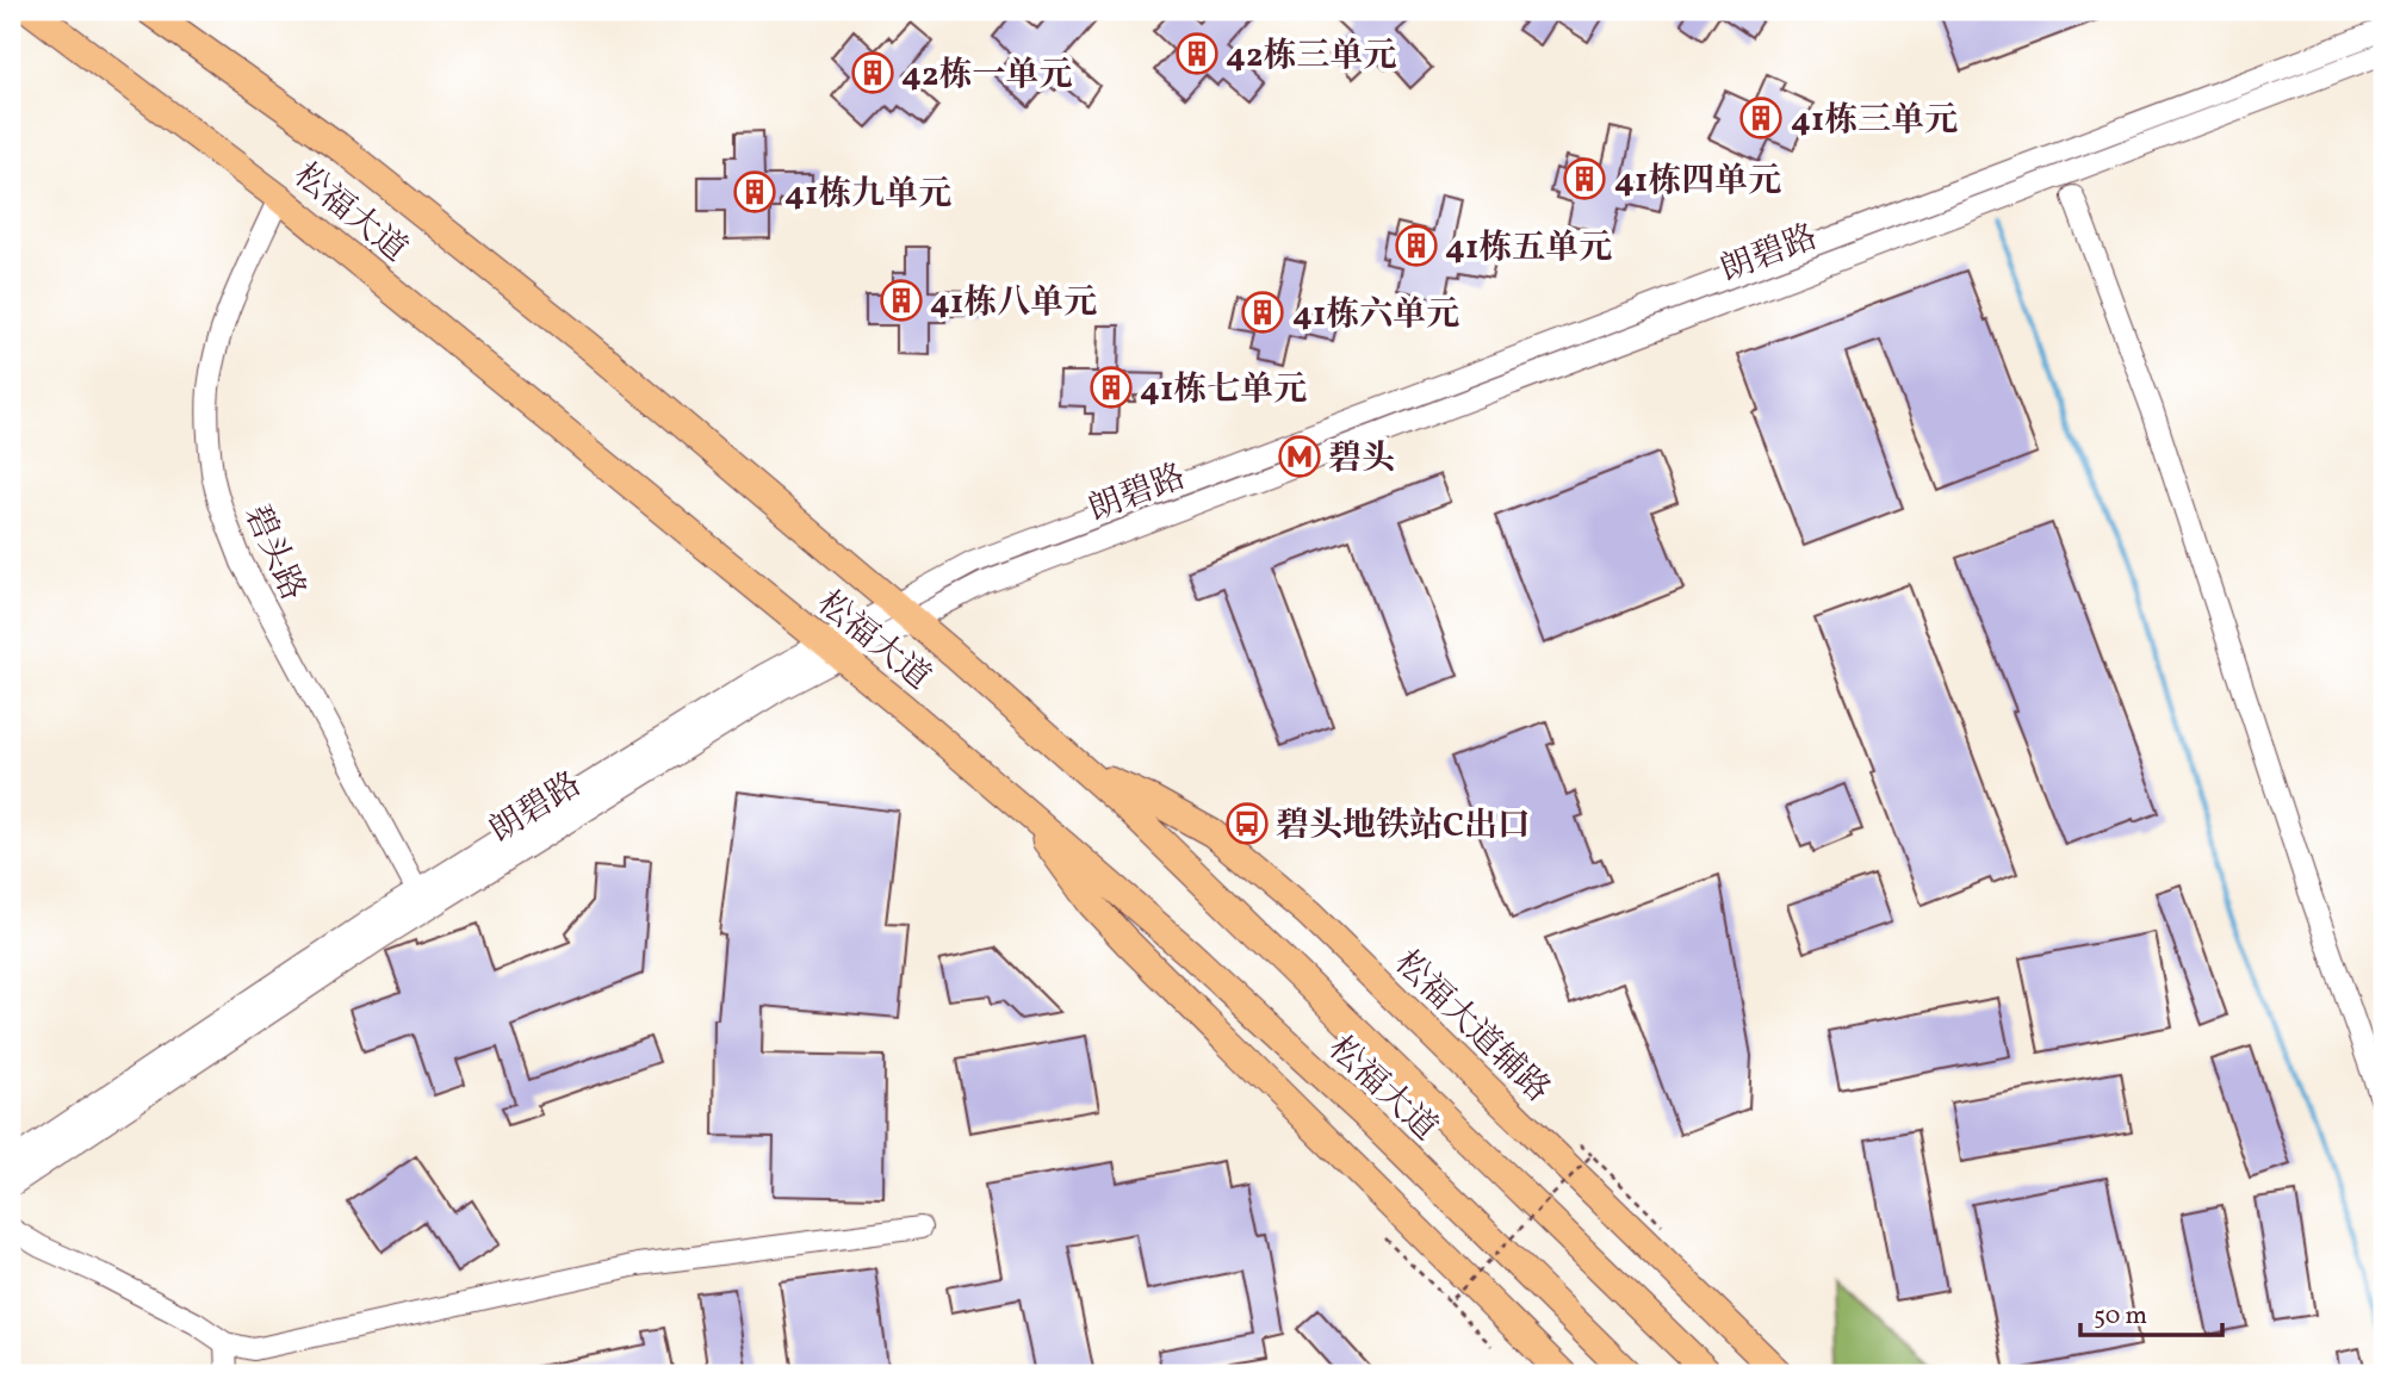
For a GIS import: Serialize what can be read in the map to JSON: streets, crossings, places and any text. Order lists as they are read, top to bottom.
{
  "streets": {
    "main road": ["松福大道", "松福大道辅路"],
    "street": ["朗碧路", "碧头路"]
  },
  "crossings": [
    ["松福大道", "朗碧路"],
    ["松福大道", "碧头路"],
    ["松福大道", "松福大道辅路"],
    ["朗碧路", "碧头路"]
  ],
  "places": {
    "building": [
      "42栋三单元",
      "42栋一单元",
      "41栋三单元",
      "41栋四单元",
      "41栋九单元",
      "41栋五单元",
      "41栋八单元",
      "41栋六单元",
      "41栋七单元"
    ],
    "metro station": ["碧头"],
    "bus stop": ["碧头地铁站C出口"]
  },
  "scale_bar": "50 m"
}
